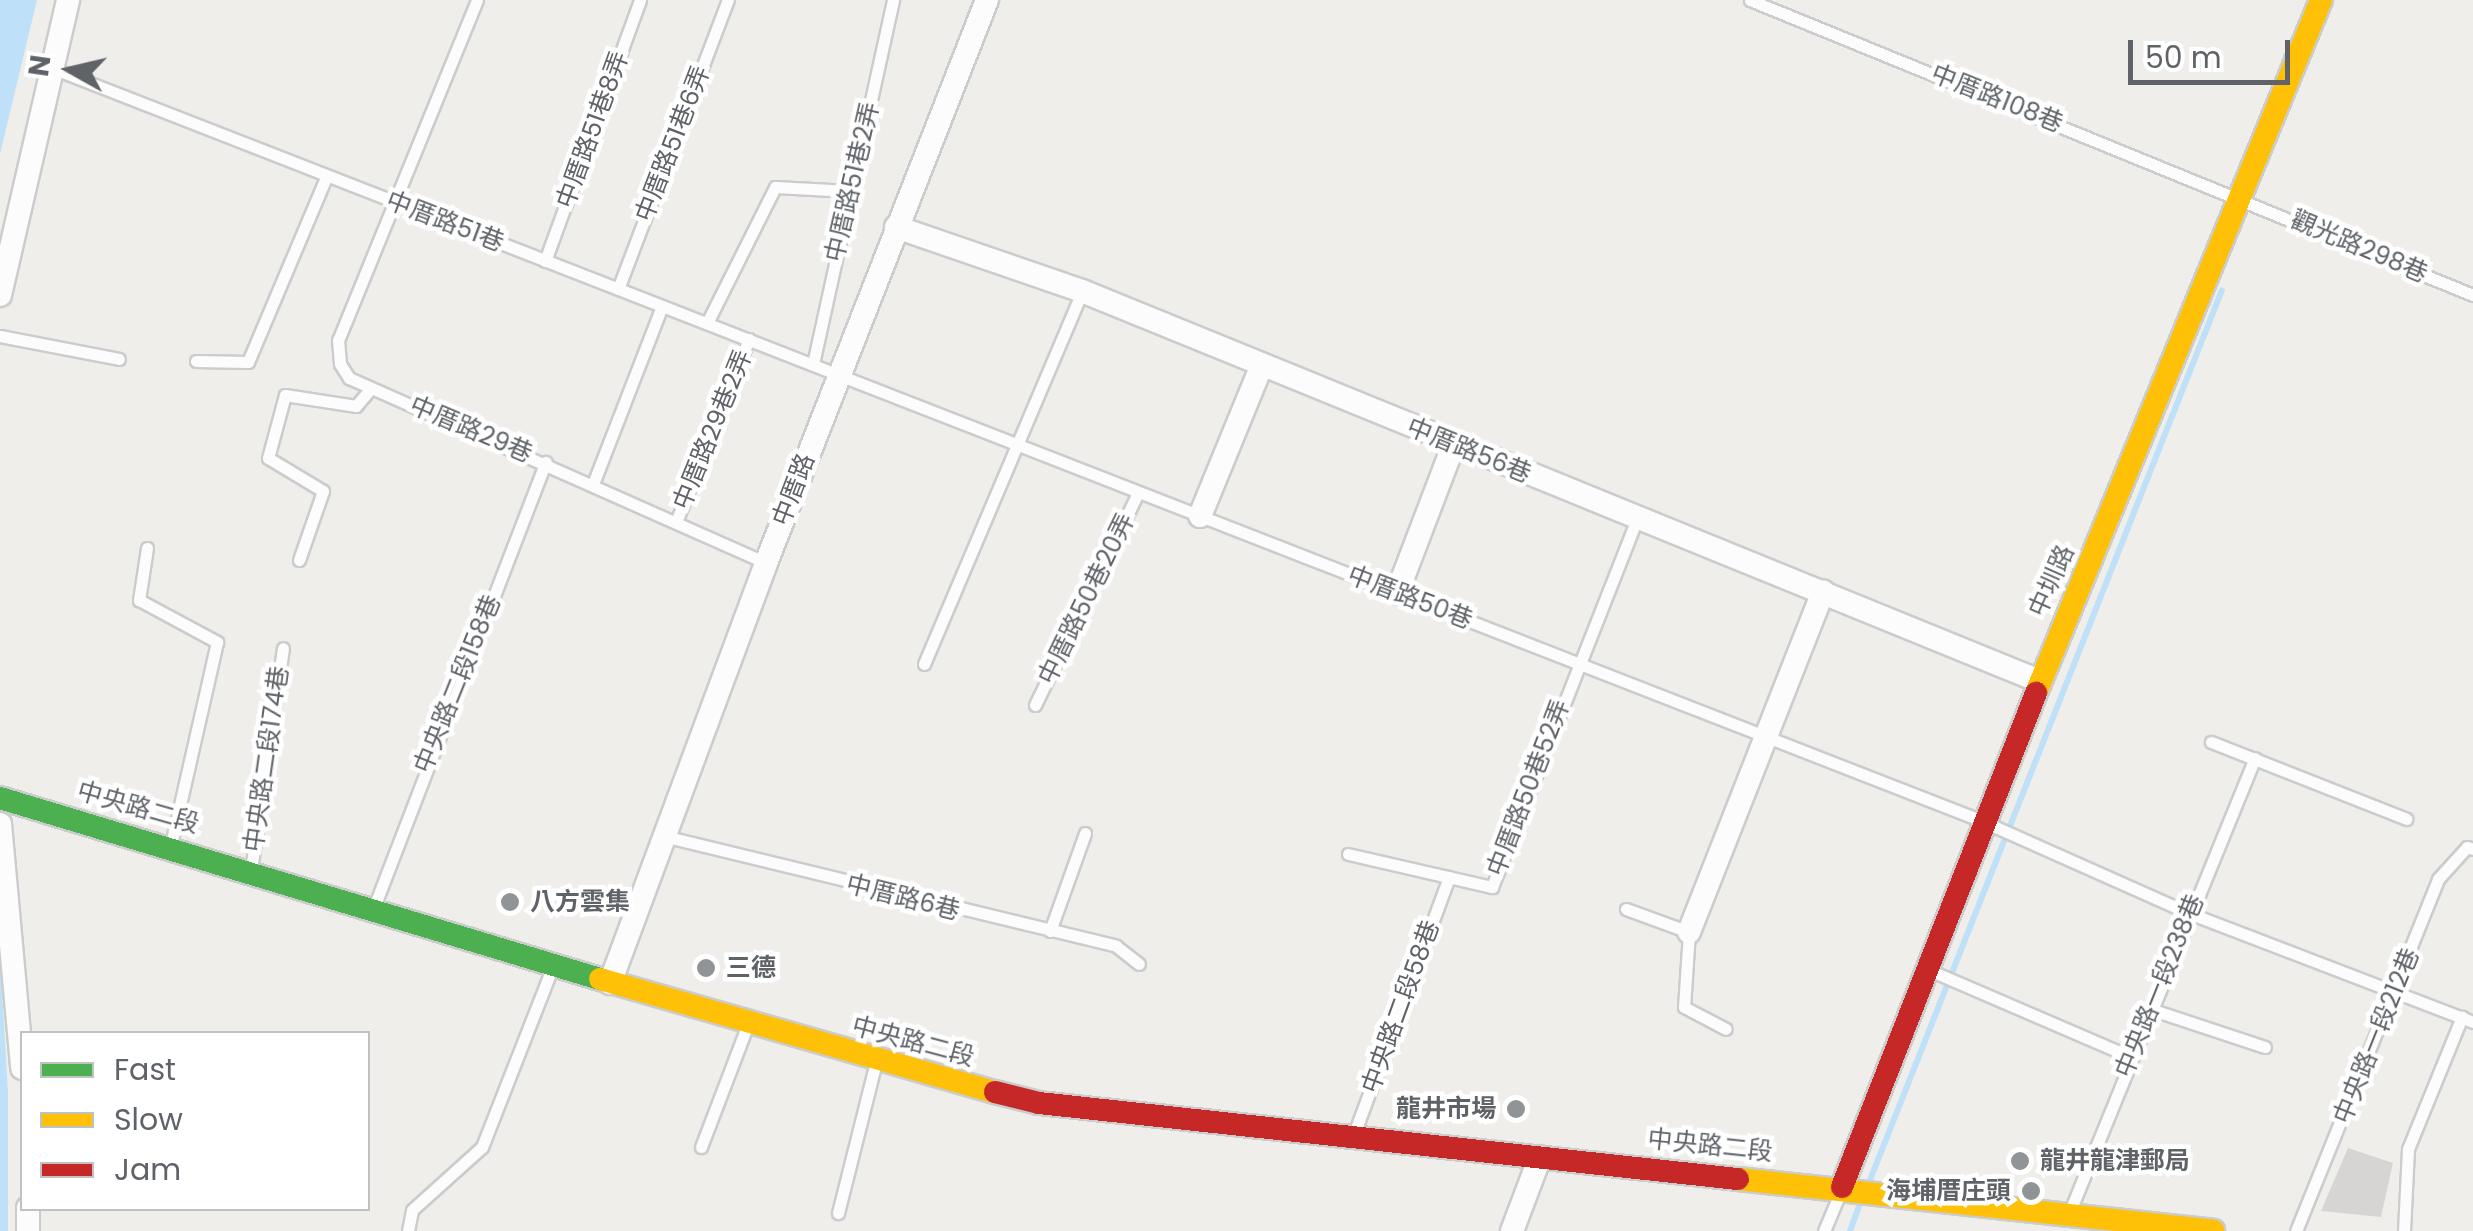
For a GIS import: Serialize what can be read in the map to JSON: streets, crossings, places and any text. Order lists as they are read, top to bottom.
{
  "streets": {
    "street": [
      "中厝路56巷",
      "中厝路",
      "中圳路",
      "中央路二段"
    ],
    "lane": [
      "中厝路108巷",
      "中厝路51巷8弄",
      "中厝路51巷6弄",
      "中厝路51巷2弄",
      "中厝路51巷",
      "觀光路298巷",
      "中厝路29巷",
      "中厝路29巷2弄",
      "中厝路50巷",
      "中厝路50巷20弄",
      "中央路二段158巷",
      "中央路二段174巷",
      "中厝路50巷52弄",
      "中厝路6巷",
      "中央路一段238巷",
      "中央路二段58巷",
      "中央路一段212巷"
    ]
  },
  "crossings": [
    ["中厝路108巷", "觀光路298巷"],
    ["中厝路108巷", "中圳路"],
    ["中厝路51巷8弄", "中厝路51巷"],
    ["中厝路51巷6弄", "中厝路51巷"],
    ["中厝路51巷2弄", "中厝路51巷"],
    ["中厝路51巷", "中厝路29巷"],
    ["中厝路51巷", "中厝路29巷2弄"],
    ["中厝路51巷", "中厝路"],
    ["中厝路51巷", "中厝路50巷"],
    ["觀光路298巷", "中圳路"],
    ["中厝路29巷", "中厝路29巷2弄"],
    ["中厝路29巷", "中厝路"],
    ["中厝路29巷", "中央路二段158巷"],
    ["中厝路56巷", "中厝路"],
    ["中厝路56巷", "中圳路"],
    ["中厝路", "中厝路50巷"],
    ["中厝路", "中央路二段"],
    ["中厝路", "中厝路6巷"],
    ["中圳路", "中厝路50巷"],
    ["中圳路", "中央路二段"],
    ["中厝路50巷", "中厝路50巷20弄"],
    ["中厝路50巷", "中厝路50巷52弄"],
    ["中厝路50巷", "中央路一段238巷"],
    ["中厝路50巷", "中央路一段212巷"],
    ["中央路二段158巷", "中央路二段"],
    ["中央路二段174巷", "中央路二段"],
    ["中厝路50巷52弄", "中央路二段58巷"],
    ["中央路二段", "中央路一段238巷"],
    ["中央路二段", "中央路二段58巷"]
  ],
  "places": [
    "八方雲集",
    "三德",
    "龍井市場",
    "龍井龍津郵局",
    "海埔厝庄頭"
  ],
  "legend": ["Fast", "Slow", "Jam"],
  "scale_bar": "50 m",
  "north": "left"
}
